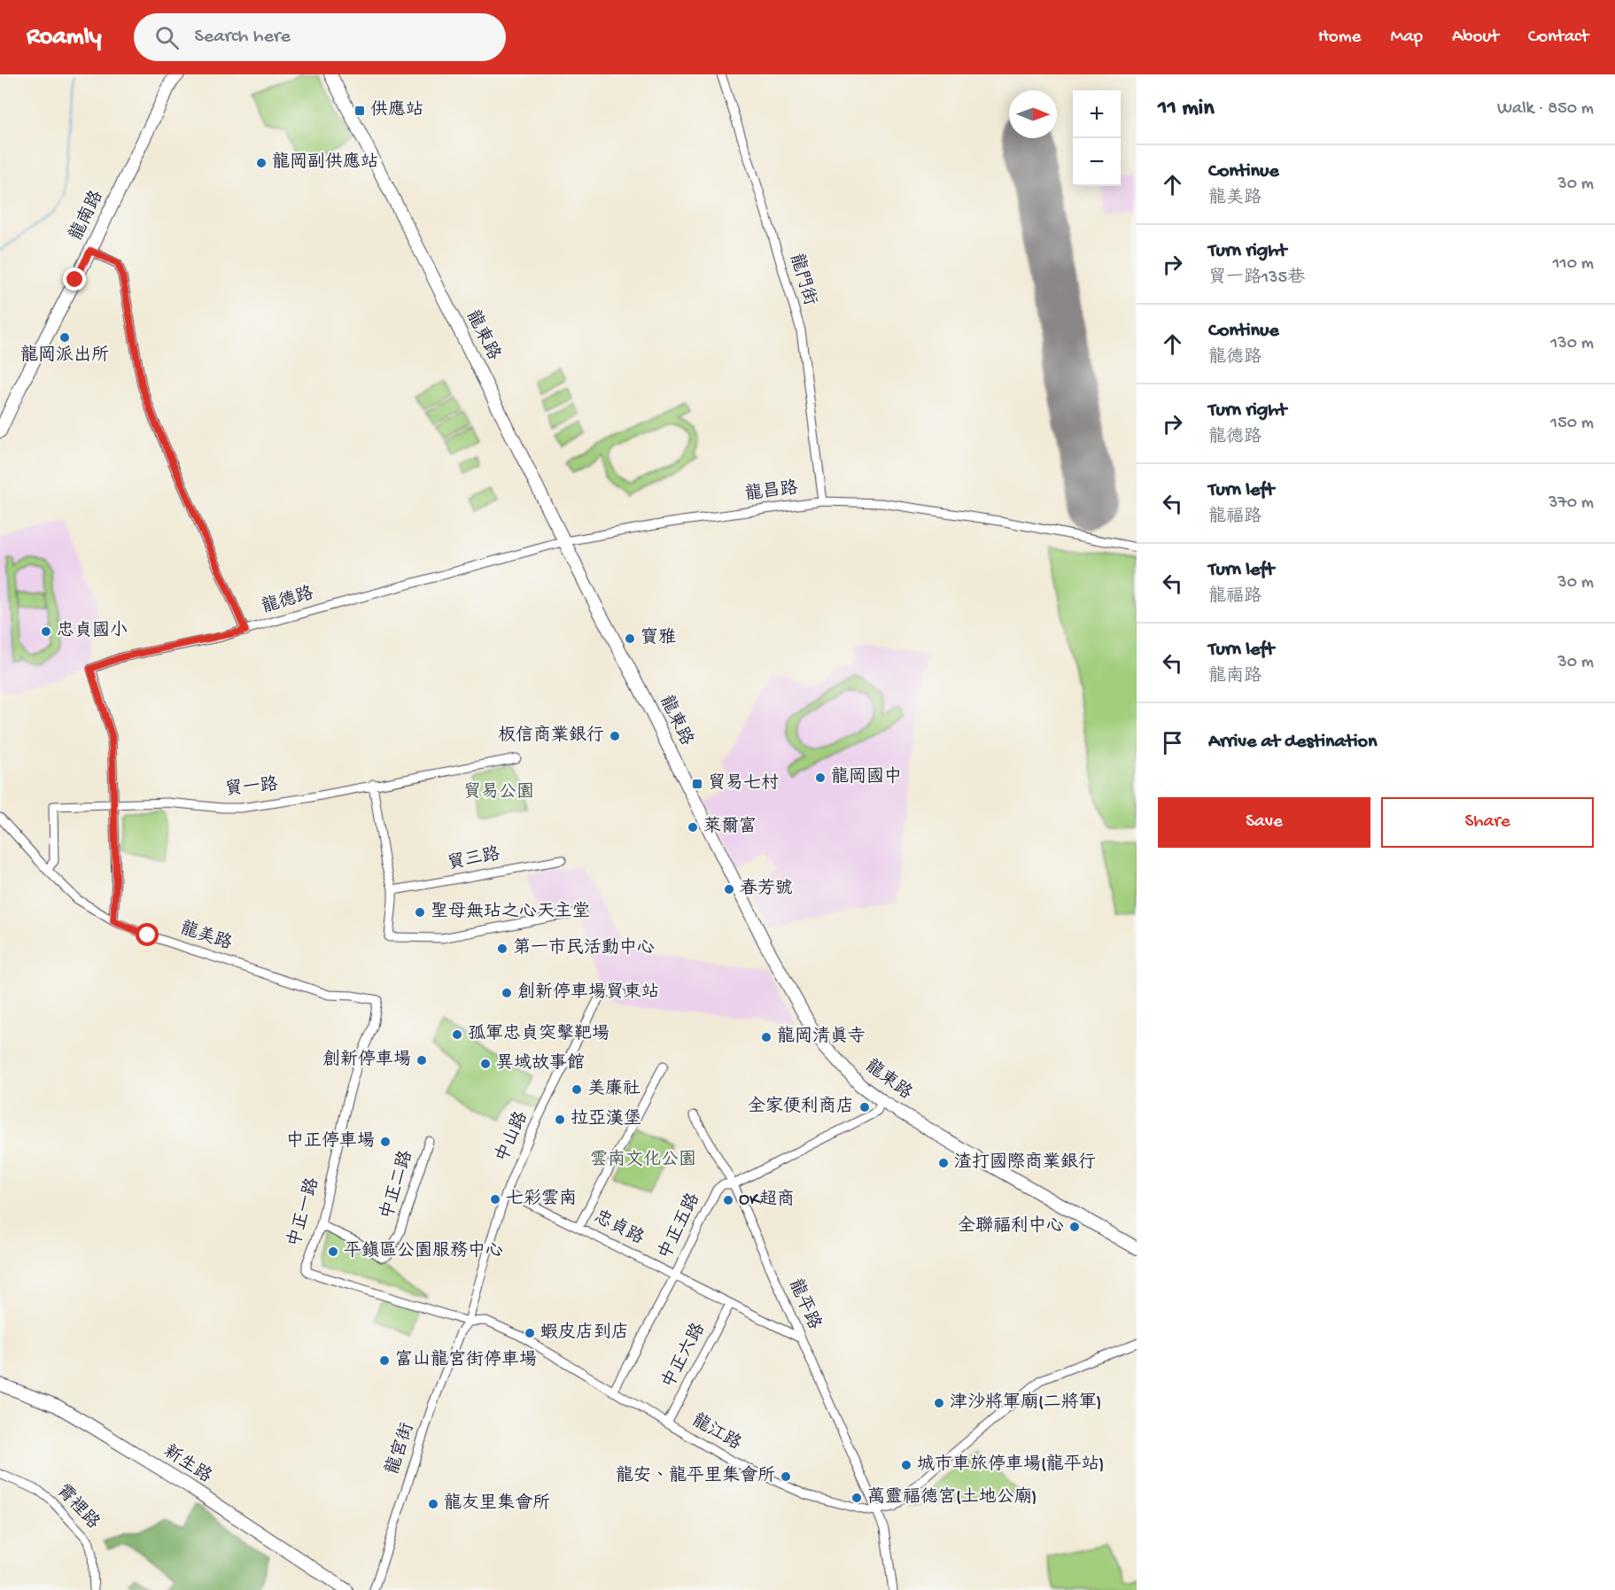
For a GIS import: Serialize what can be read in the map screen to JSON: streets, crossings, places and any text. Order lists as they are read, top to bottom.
{
  "streets": {
    "street": [
      "龍南路",
      "龍門街",
      "龍東路",
      "龍昌路",
      "龍德路",
      "貿一路",
      "貿三路",
      "龍美路",
      "中山路",
      "中正二路",
      "中正一路",
      "中正五路",
      "忠貞路",
      "龍平路",
      "中正六路",
      "龍江路",
      "龍宮街",
      "新生路",
      "霄裡路"
    ]
  },
  "crossings": [
    ["龍門街", "龍昌路"],
    ["龍東路", "龍昌路"],
    ["龍東路", "龍德路"],
    ["龍東路", "中正五路"],
    ["龍昌路", "龍德路"],
    ["龍德路", "貿一路"],
    ["貿一路", "龍美路"],
    ["龍美路", "中正一路"],
    ["中山路", "中正一路"],
    ["中山路", "忠貞路"],
    ["中山路", "龍江路"],
    ["中山路", "龍宮街"],
    ["中正二路", "中正一路"],
    ["中正一路", "龍江路"],
    ["中正一路", "龍宮街"],
    ["中正五路", "忠貞路"],
    ["中正五路", "龍平路"],
    ["中正五路", "龍江路"],
    ["忠貞路", "龍平路"],
    ["忠貞路", "中正六路"],
    ["龍平路", "龍江路"],
    ["中正六路", "龍江路"],
    ["龍江路", "龍宮街"]
  ],
  "parks": ["貿易公園", "雲南文化公園"],
  "places": {
    "transit": ["供應站", "貿易七村"],
    "other": [
      "龍岡副供應站",
      "龍岡派出所",
      "忠貞國小",
      "寶雅",
      "板信商業銀行",
      "龍岡國中",
      "萊爾富",
      "春芳號",
      "聖母無玷之心天主堂",
      "第一市民活動中心",
      "創新停車場貿東站",
      "孤軍忠貞突擊靶場",
      "龍岡清真寺",
      "創新停車場",
      "異域故事館",
      "美廉社",
      "全家便利商店",
      "拉亞漢堡",
      "中正停車場",
      "渣打國際商業銀行",
      "七彩雲南",
      "OK超商",
      "全聯福利中心",
      "平鎮區公園服務中心",
      "蝦皮店到店",
      "富山龍宮街停車場",
      "津沙將軍廟(二將軍)",
      "城市車旅停車場(龍平站)",
      "龍安、龍平里集會所",
      "萬靈福德宮(土地公廟)",
      "龍友里集會所"
    ]
  },
  "north": "right",
  "page": {
    "header": "Roamly",
    "search": "Search here",
    "nav": [
      "Home",
      "Map",
      "About",
      "Contact"
    ],
    "heading": ["11 min", "Walk · 850 m"],
    "map_buttons": ["+", "−"],
    "list": [
      ["Continue", "龍美路", "30 m"],
      ["Turn right", "貿一路135巷", "110 m"],
      ["Continue", "龍德路", "130 m"],
      ["Turn right", "龍德路", "150 m"],
      ["Turn left", "龍福路", "370 m"],
      ["Turn left", "龍福路", "30 m"],
      ["Turn left", "龍南路", "30 m"],
      "Arrive at destination"
    ],
    "buttons": ["Save", "Share"]
  }
}
